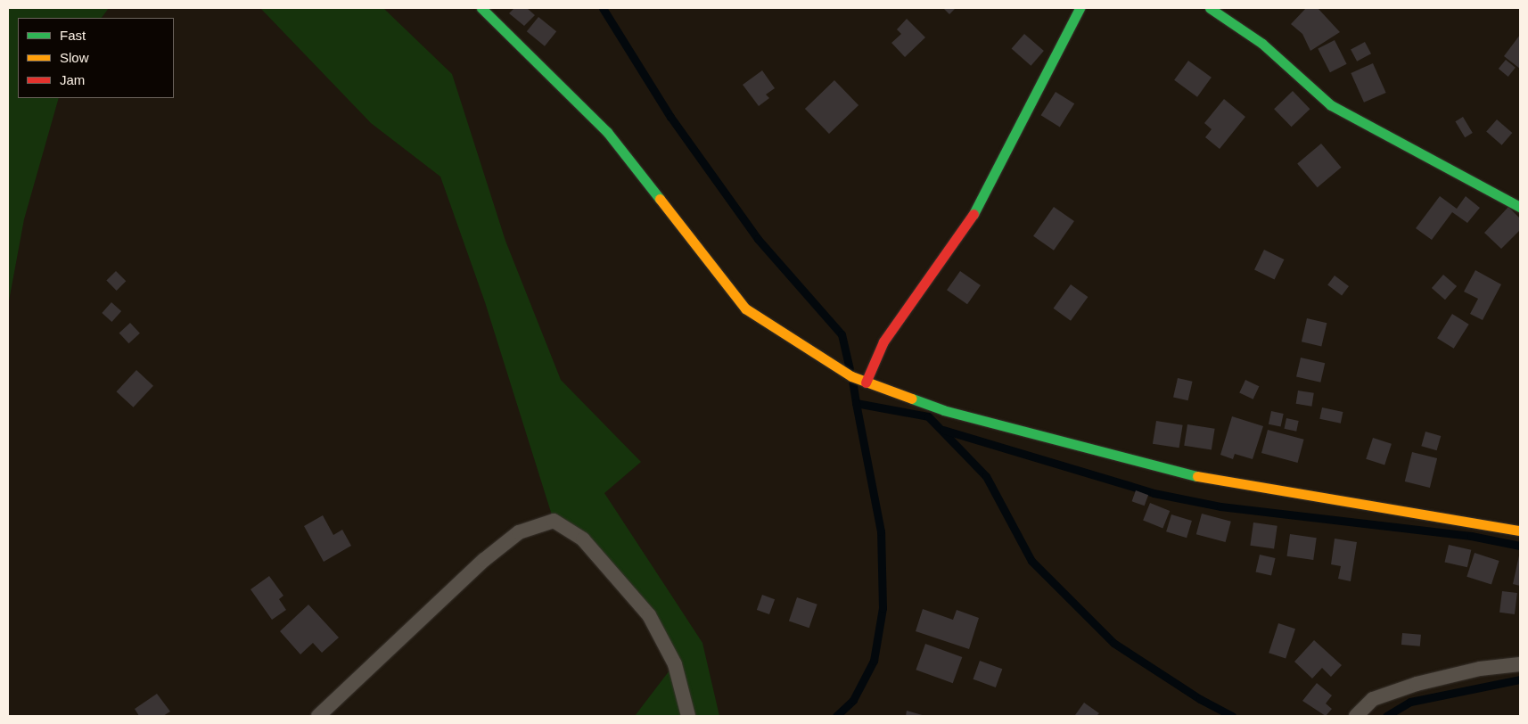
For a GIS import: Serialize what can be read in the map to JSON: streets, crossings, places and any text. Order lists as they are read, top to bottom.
{
  "legend": ["Fast", "Slow", "Jam"]
}
